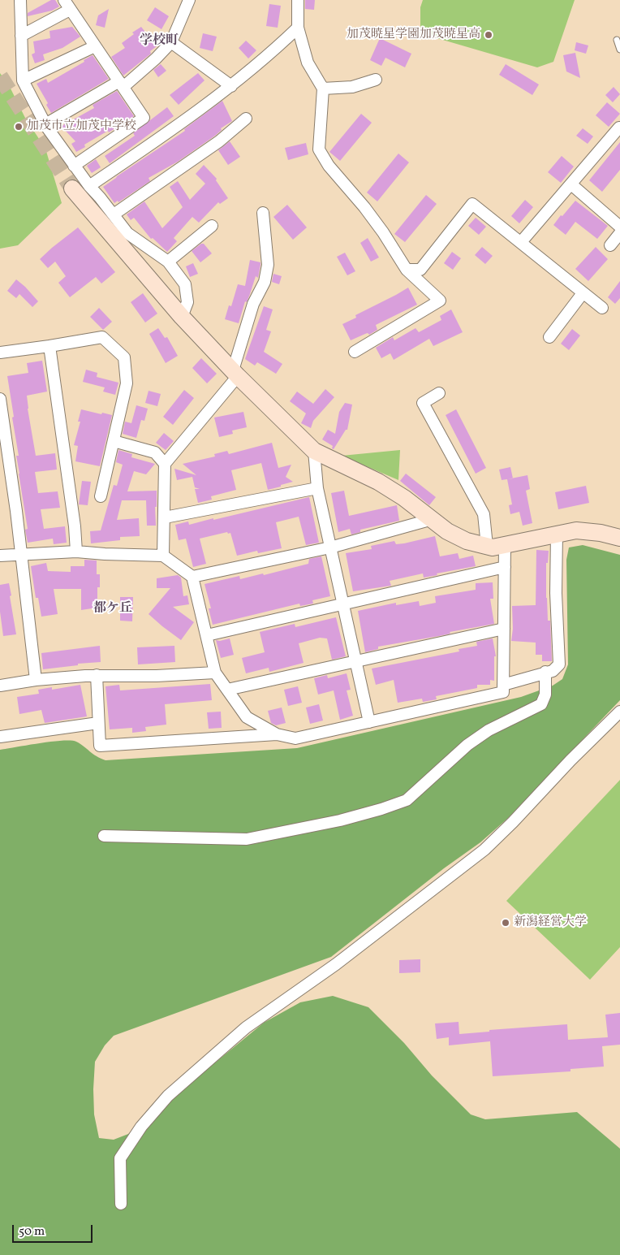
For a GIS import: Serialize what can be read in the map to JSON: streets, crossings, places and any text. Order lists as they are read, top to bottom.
{
  "districts": ["学校町", "都ケ丘"],
  "places": ["加茂暁星学園加茂暁星高", "加茂市立加茂中学校", "新潟経営大学"],
  "scale_bar": "50 m"
}
